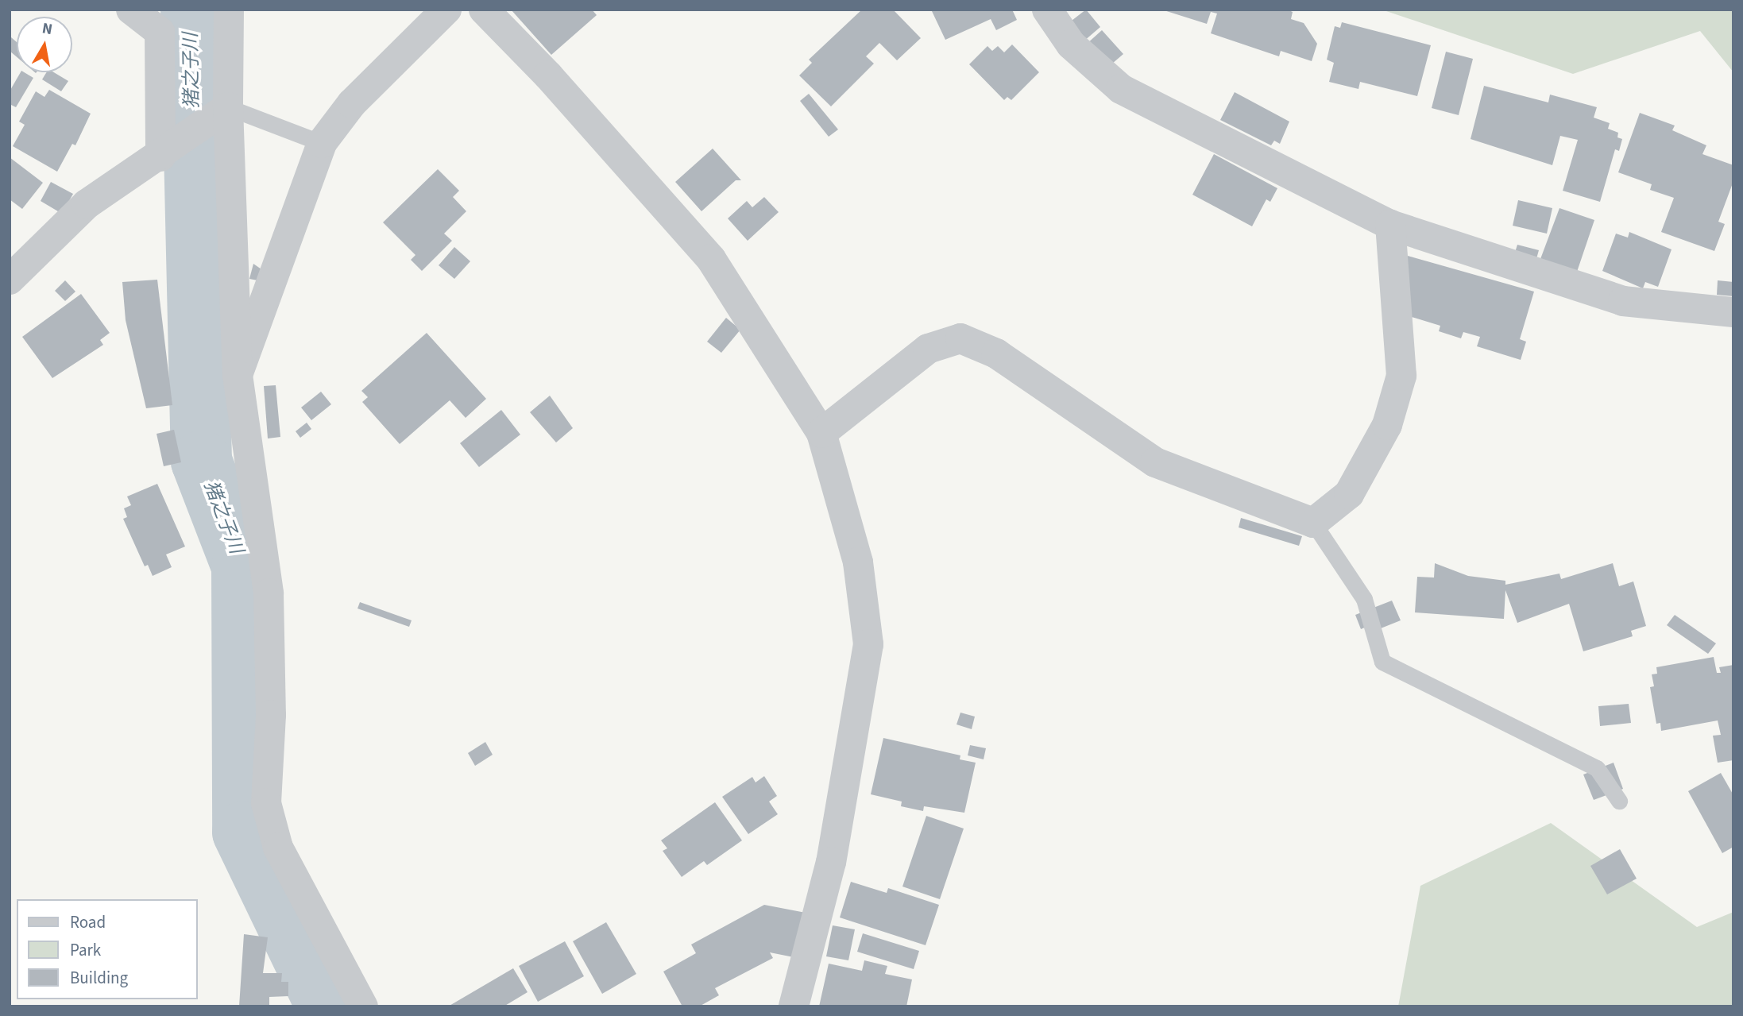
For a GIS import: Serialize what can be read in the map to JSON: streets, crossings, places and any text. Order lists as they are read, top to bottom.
{
  "water": ["猪之子川"],
  "legend": ["Road", "Park", "Building"],
  "north": "top"
}
